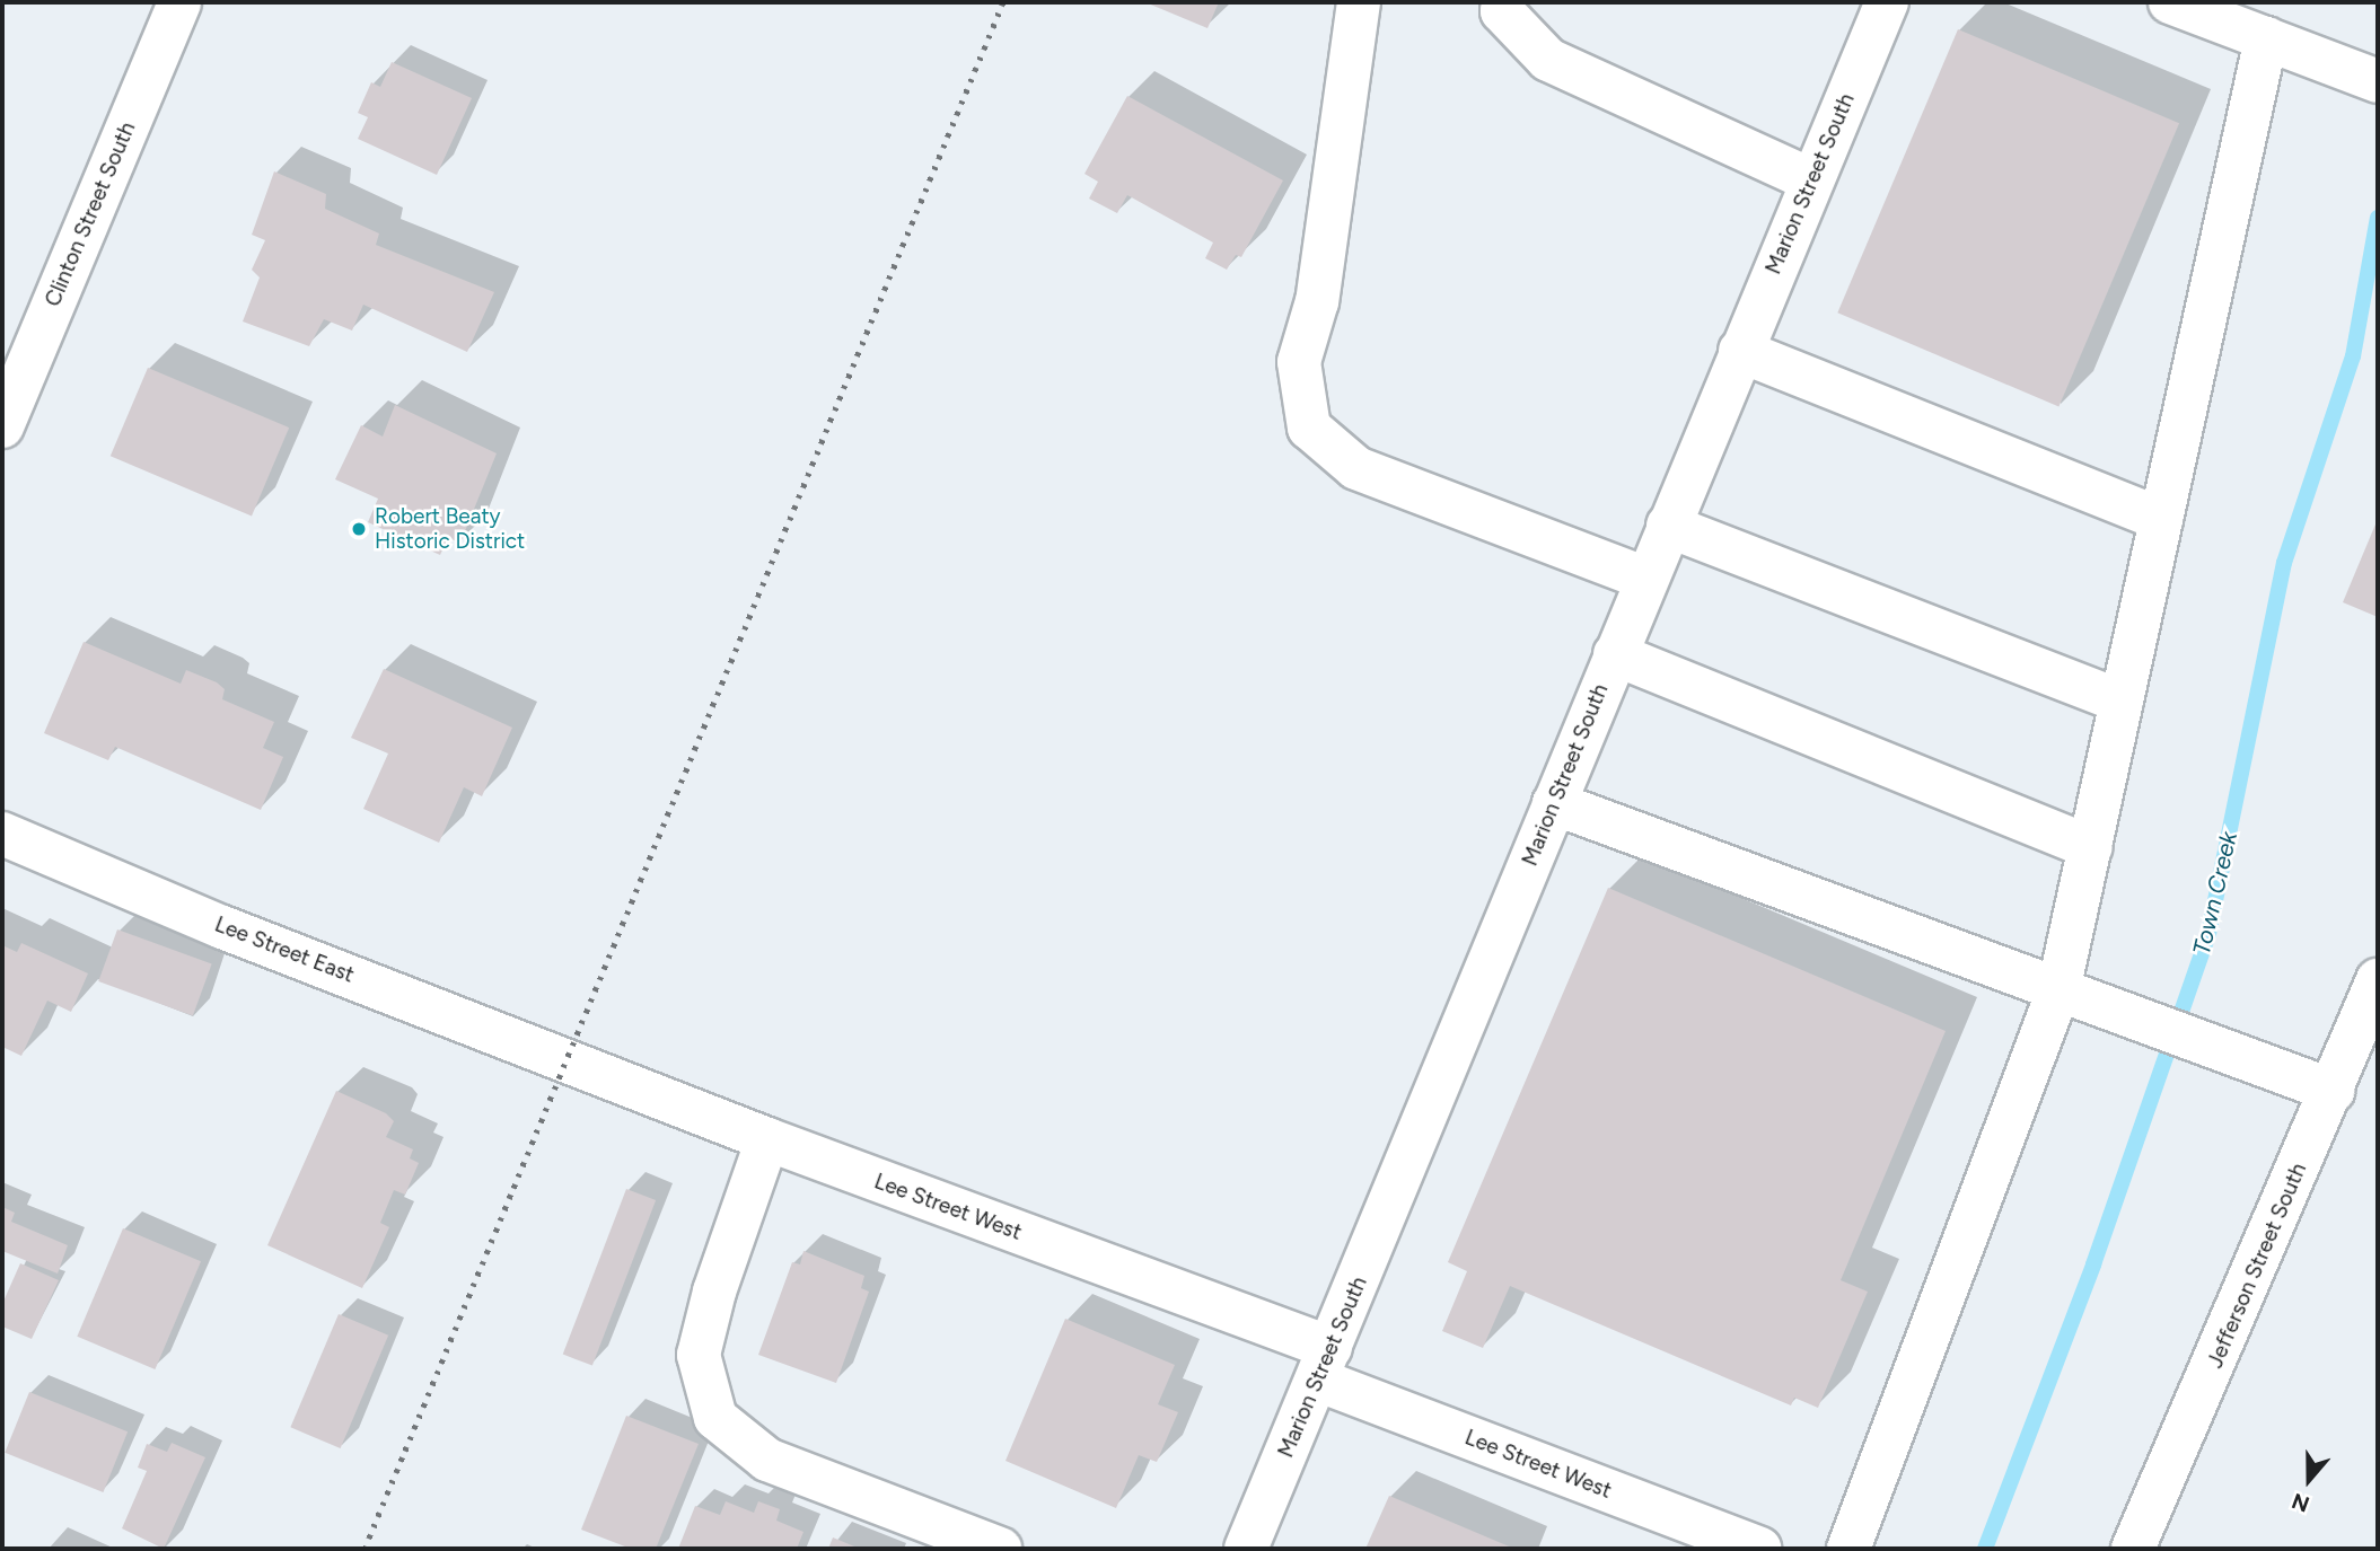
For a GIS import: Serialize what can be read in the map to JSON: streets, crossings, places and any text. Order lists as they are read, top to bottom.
{
  "streets": {
    "street": [
      "Marion Street South",
      "Clinton Street South",
      "Lee Street East",
      "Lee Street West",
      "Jefferson Street South"
    ]
  },
  "crossings": [
    ["Marion Street South", "Lee Street West"],
    ["Lee Street East", "Lee Street West"]
  ],
  "water": ["Town Creek"],
  "places": ["Robert Beaty Historic District"],
  "north": "bottom"
}
